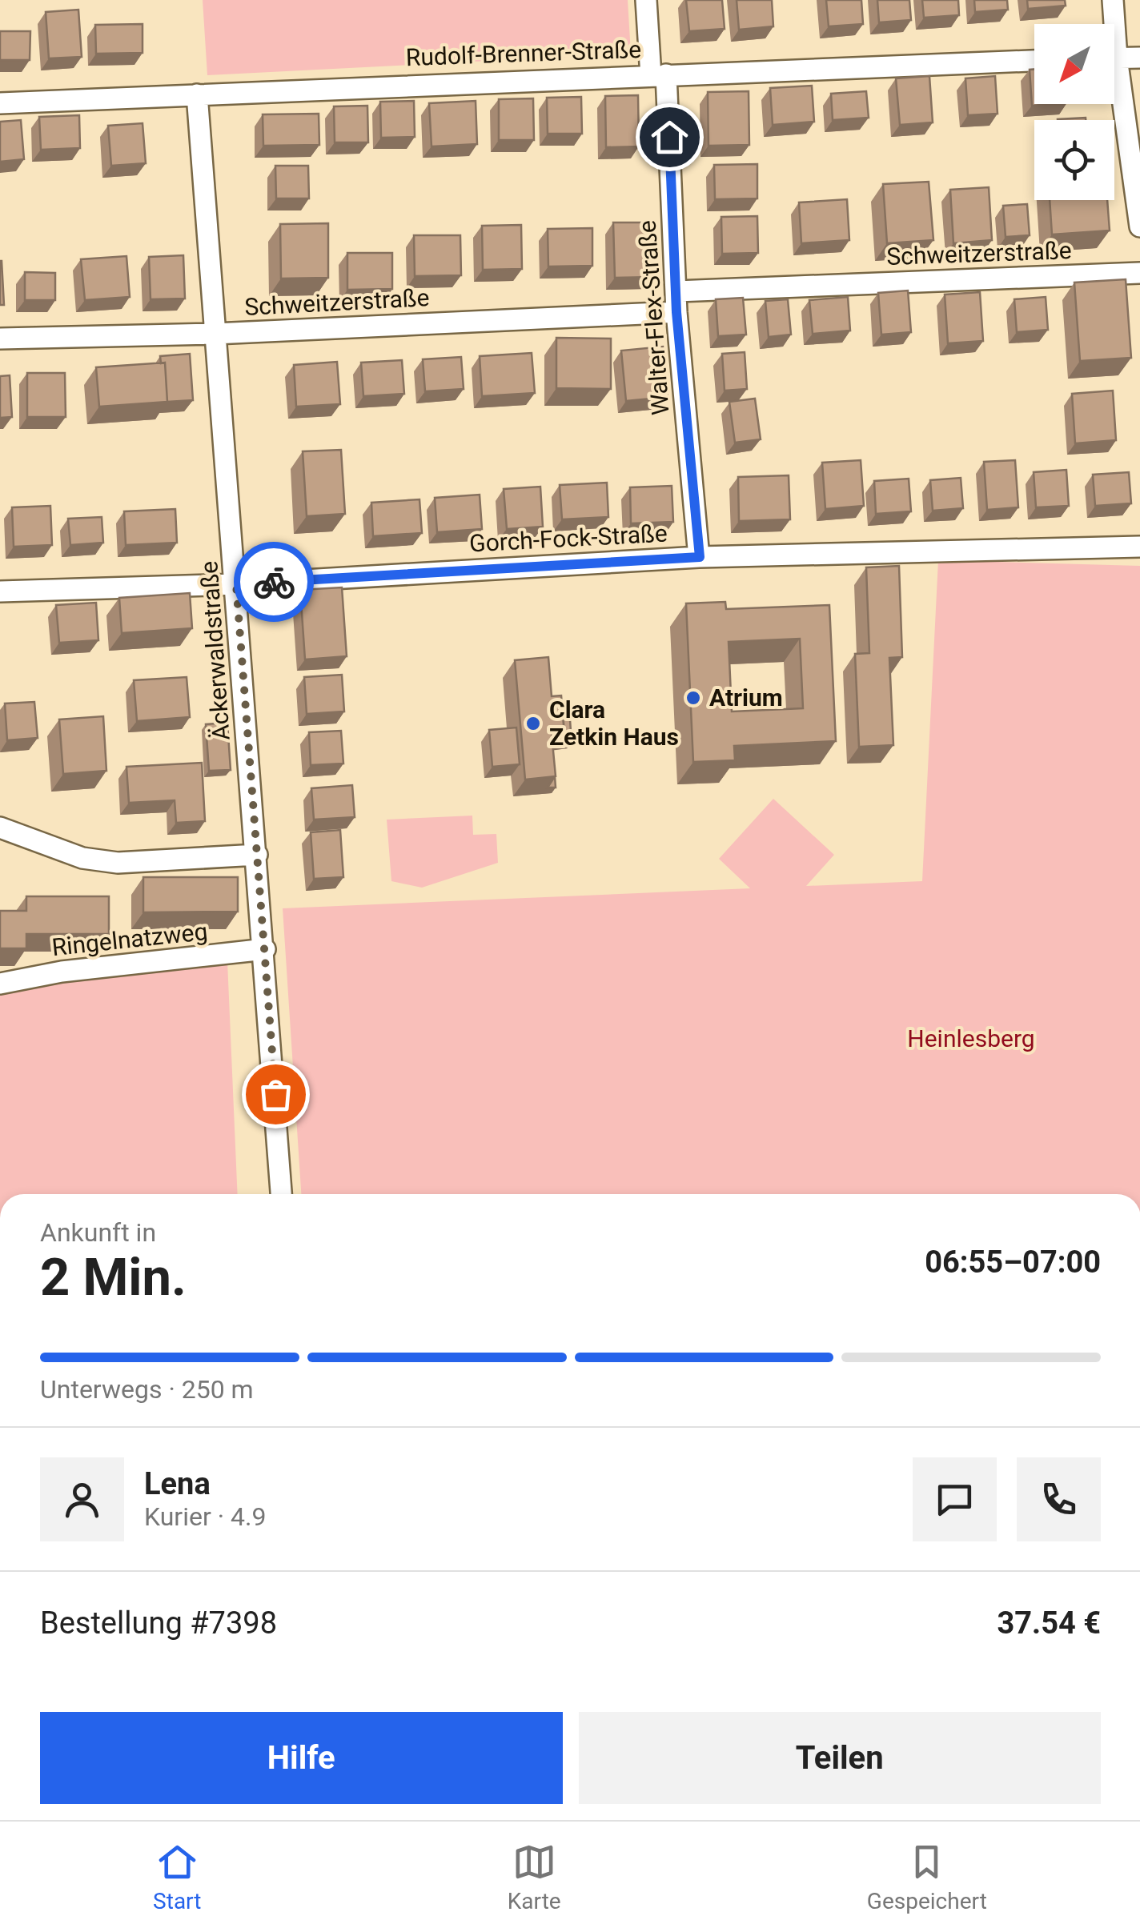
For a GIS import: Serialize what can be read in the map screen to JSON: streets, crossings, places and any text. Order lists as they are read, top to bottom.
{
  "streets": {
    "street": [
      "Rudolf-Brenner-Straße",
      "Schweitzerstraße",
      "Walter-Flex-Straße",
      "Gorch-Fock-Straße",
      "Äckerwaldstraße",
      "Ringelnatzweg"
    ]
  },
  "crossings": [
    ["Rudolf-Brenner-Straße", "Walter-Flex-Straße"],
    ["Rudolf-Brenner-Straße", "Äckerwaldstraße"],
    ["Schweitzerstraße", "Walter-Flex-Straße"],
    ["Schweitzerstraße", "Äckerwaldstraße"],
    ["Walter-Flex-Straße", "Gorch-Fock-Straße"],
    ["Gorch-Fock-Straße", "Äckerwaldstraße"],
    ["Äckerwaldstraße", "Ringelnatzweg"]
  ],
  "parks": ["Heinlesberg"],
  "places": ["Atrium", "Clara Zetkin Haus"],
  "north": "bottom left",
  "page": {
    "heading": ["2 Min.", "Ankunft in", "06:55–07:00"],
    "panel": [
      "Lena",
      "Kurier · 4.9",
      "Bestellung #7398",
      "37.54 €"
    ],
    "bar": "Unterwegs · 250 m",
    "buttons": ["Hilfe", "Teilen"],
    "tabs": ["Start", "Karte", "Gespeichert"]
  }
}
